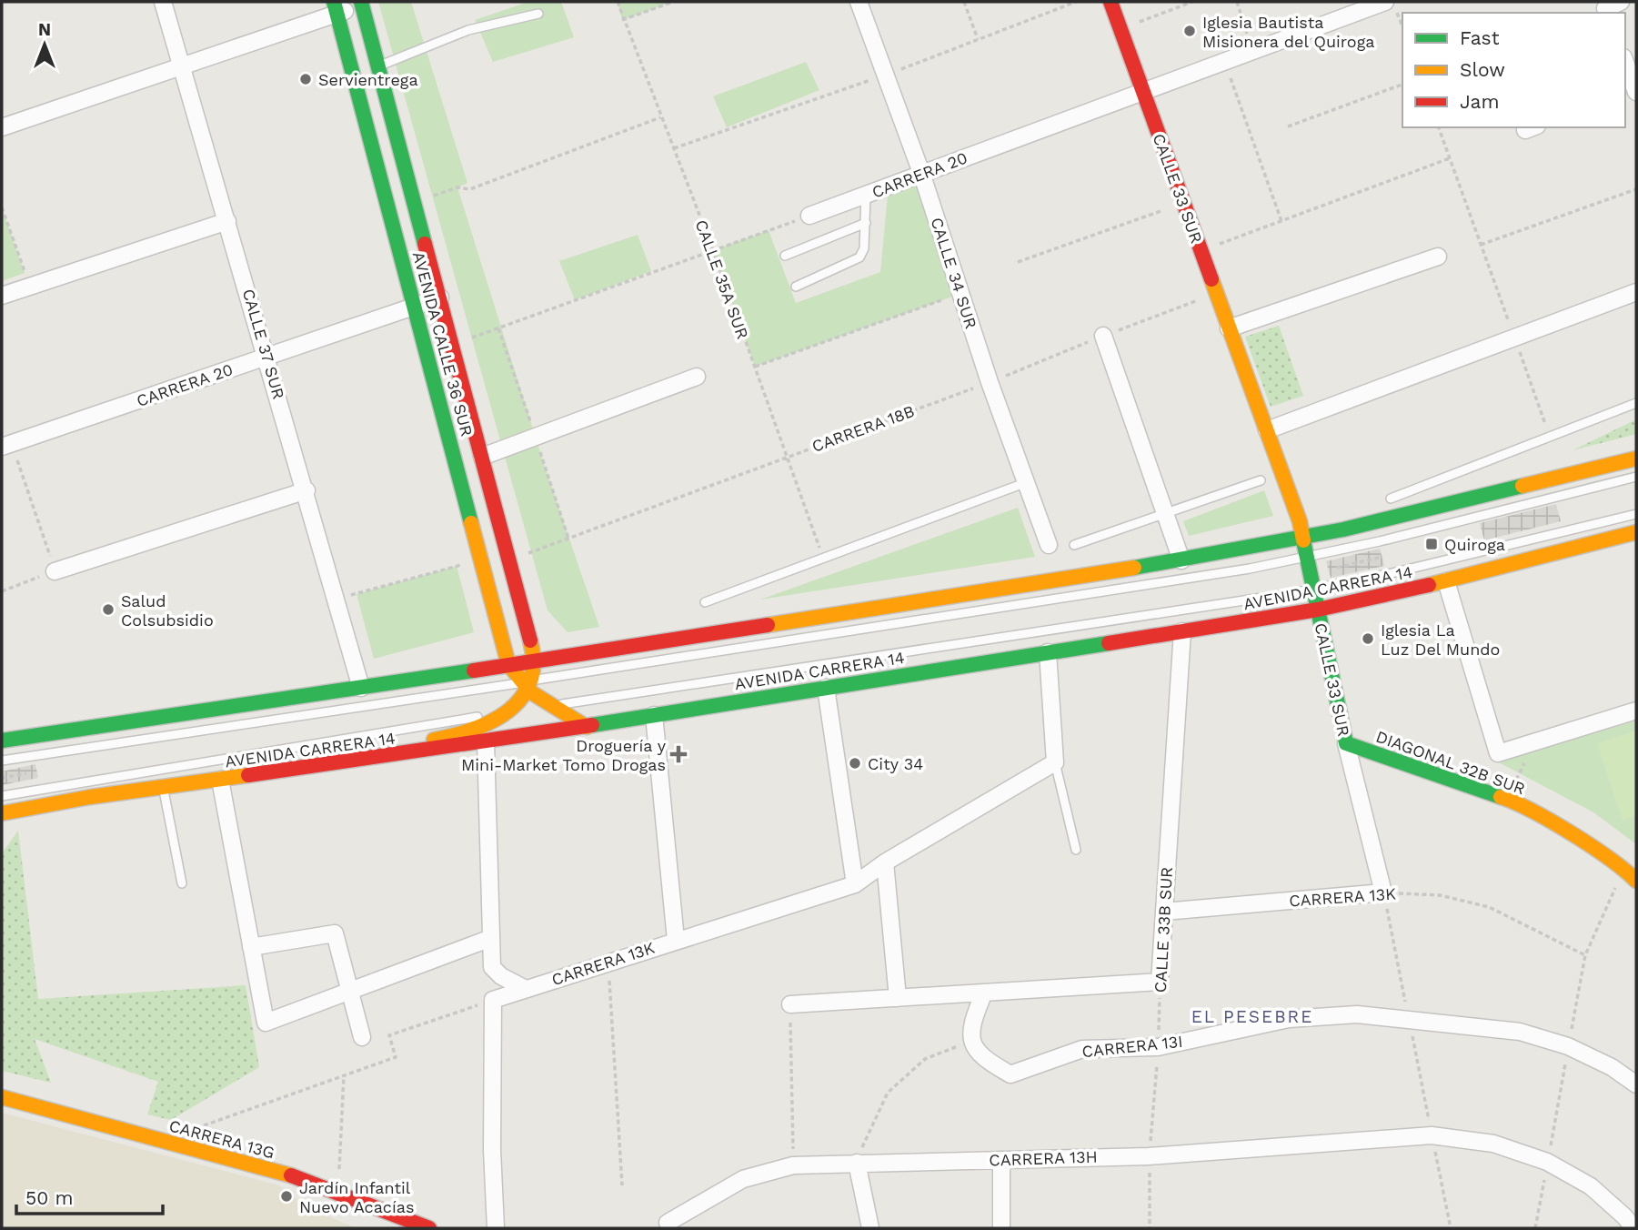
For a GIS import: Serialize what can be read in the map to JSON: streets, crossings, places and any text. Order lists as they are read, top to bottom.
{
  "streets": {
    "main road": [
      "CALLE 33 SUR",
      "AVENIDA CALLE 36 SUR",
      "AVENIDA CARRERA 14",
      "DIAGONAL 32B SUR",
      "CARRERA 13G"
    ],
    "street": [
      "CARRERA 20",
      "CALLE 34 SUR",
      "CALLE 37 SUR",
      "CARRERA 13K",
      "CALLE 33B SUR",
      "CARRERA 13I",
      "CARRERA 13H"
    ],
    "path": ["CALLE 35A SUR", "CARRERA 18B"]
  },
  "crossings": [
    ["CARRERA 20", "CALLE 33 SUR"],
    ["CARRERA 20", "CALLE 34 SUR"],
    ["CARRERA 20", "CALLE 37 SUR"],
    ["CARRERA 20", "AVENIDA CALLE 36 SUR"],
    ["CALLE 33 SUR", "CARRERA 18B"],
    ["CALLE 33 SUR", "AVENIDA CARRERA 14"],
    ["CALLE 33 SUR", "DIAGONAL 32B SUR"],
    ["CALLE 33 SUR", "CARRERA 13K"],
    ["CALLE 34 SUR", "CARRERA 18B"],
    ["CALLE 35A SUR", "CARRERA 18B"],
    ["AVENIDA CALLE 36 SUR", "CARRERA 18B"],
    ["AVENIDA CALLE 36 SUR", "AVENIDA CARRERA 14"],
    ["AVENIDA CARRERA 14", "CALLE 33B SUR"],
    ["CARRERA 13K", "CALLE 33B SUR"],
    ["CALLE 33B SUR", "CARRERA 13I"],
    ["CALLE 33B SUR", "CARRERA 13H"]
  ],
  "districts": ["EL PESEBRE"],
  "places": {
    "other": [
      "Iglesia Bautista Misionera del Quiroga",
      "Servientrega",
      "Salud Colsubsidio",
      "Iglesia La Luz Del Mundo",
      "City 34",
      "Jardín Infantil Nuevo Acacías"
    ],
    "transit": ["Quiroga"],
    "health": ["Droguería y Mini-Market Tomo Drogas"]
  },
  "legend": ["Fast", "Slow", "Jam"],
  "scale_bar": "50 m",
  "north": "top"
}
